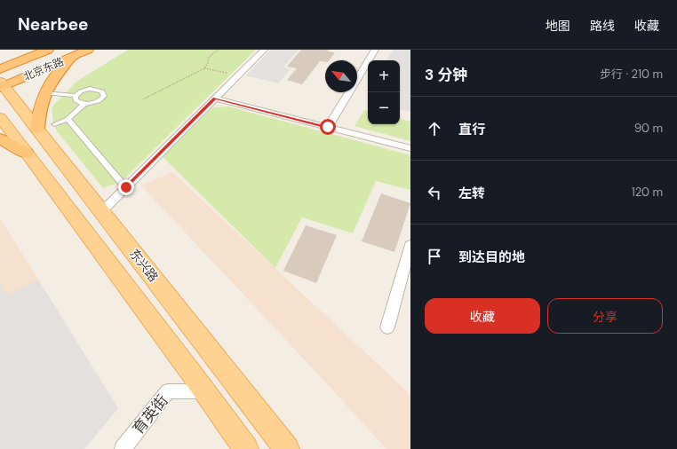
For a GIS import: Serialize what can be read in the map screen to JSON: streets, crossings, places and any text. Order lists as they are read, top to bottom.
{
  "streets": {
    "highway": ["北京东路"],
    "main road": ["东兴路"],
    "street": ["育英街"]
  },
  "crossings": [
    ["北京东路", "东兴路"]
  ],
  "north": "top left",
  "page": {
    "header": "Nearbee",
    "nav": ["地图", "路线", "收藏"],
    "heading": ["3 分钟", "步行 · 210 m"],
    "map_buttons": ["+", "−"],
    "list": [
      ["直行", "90 m"],
      ["左转", "120 m"],
      "到达目的地"
    ],
    "buttons": ["收藏", "分享"]
  }
}
